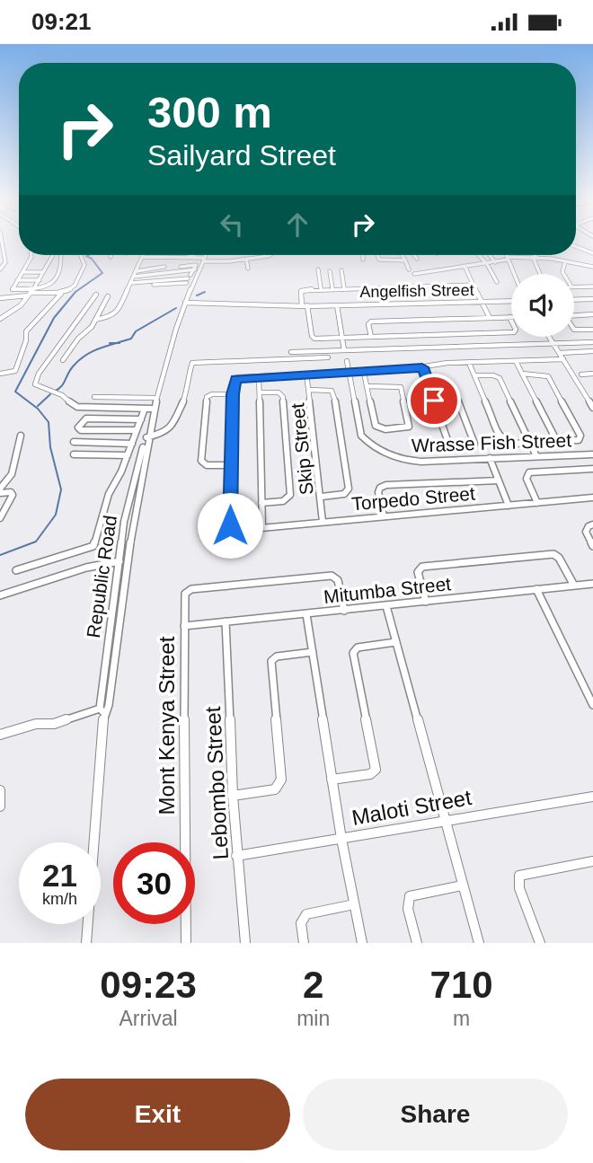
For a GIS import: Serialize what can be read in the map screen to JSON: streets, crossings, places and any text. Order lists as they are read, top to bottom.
{
  "streets": {
    "street": [
      "Angelfish Street",
      "Wrasse Fish Street",
      "Skip Street",
      "Torpedo Street",
      "Republic Road",
      "Mitumba Street",
      "Mont Kenya Street",
      "Lebombo Street",
      "Maloti Street"
    ]
  },
  "crossings": [
    ["Angelfish Street", "Republic Road"],
    ["Skip Street", "Torpedo Street"],
    ["Mitumba Street", "Mont Kenya Street"],
    ["Mitumba Street", "Lebombo Street"],
    ["Lebombo Street", "Maloti Street"]
  ],
  "page": {
    "status": "09:21",
    "turn": ["300 m", "Sailyard Street"],
    "speed": "21 km/h",
    "limit": "30",
    "eta": [
      "09:23",
      "Arrival",
      "2",
      "min",
      "710",
      "m"
    ],
    "buttons": ["Exit", "Share"]
  }
}
